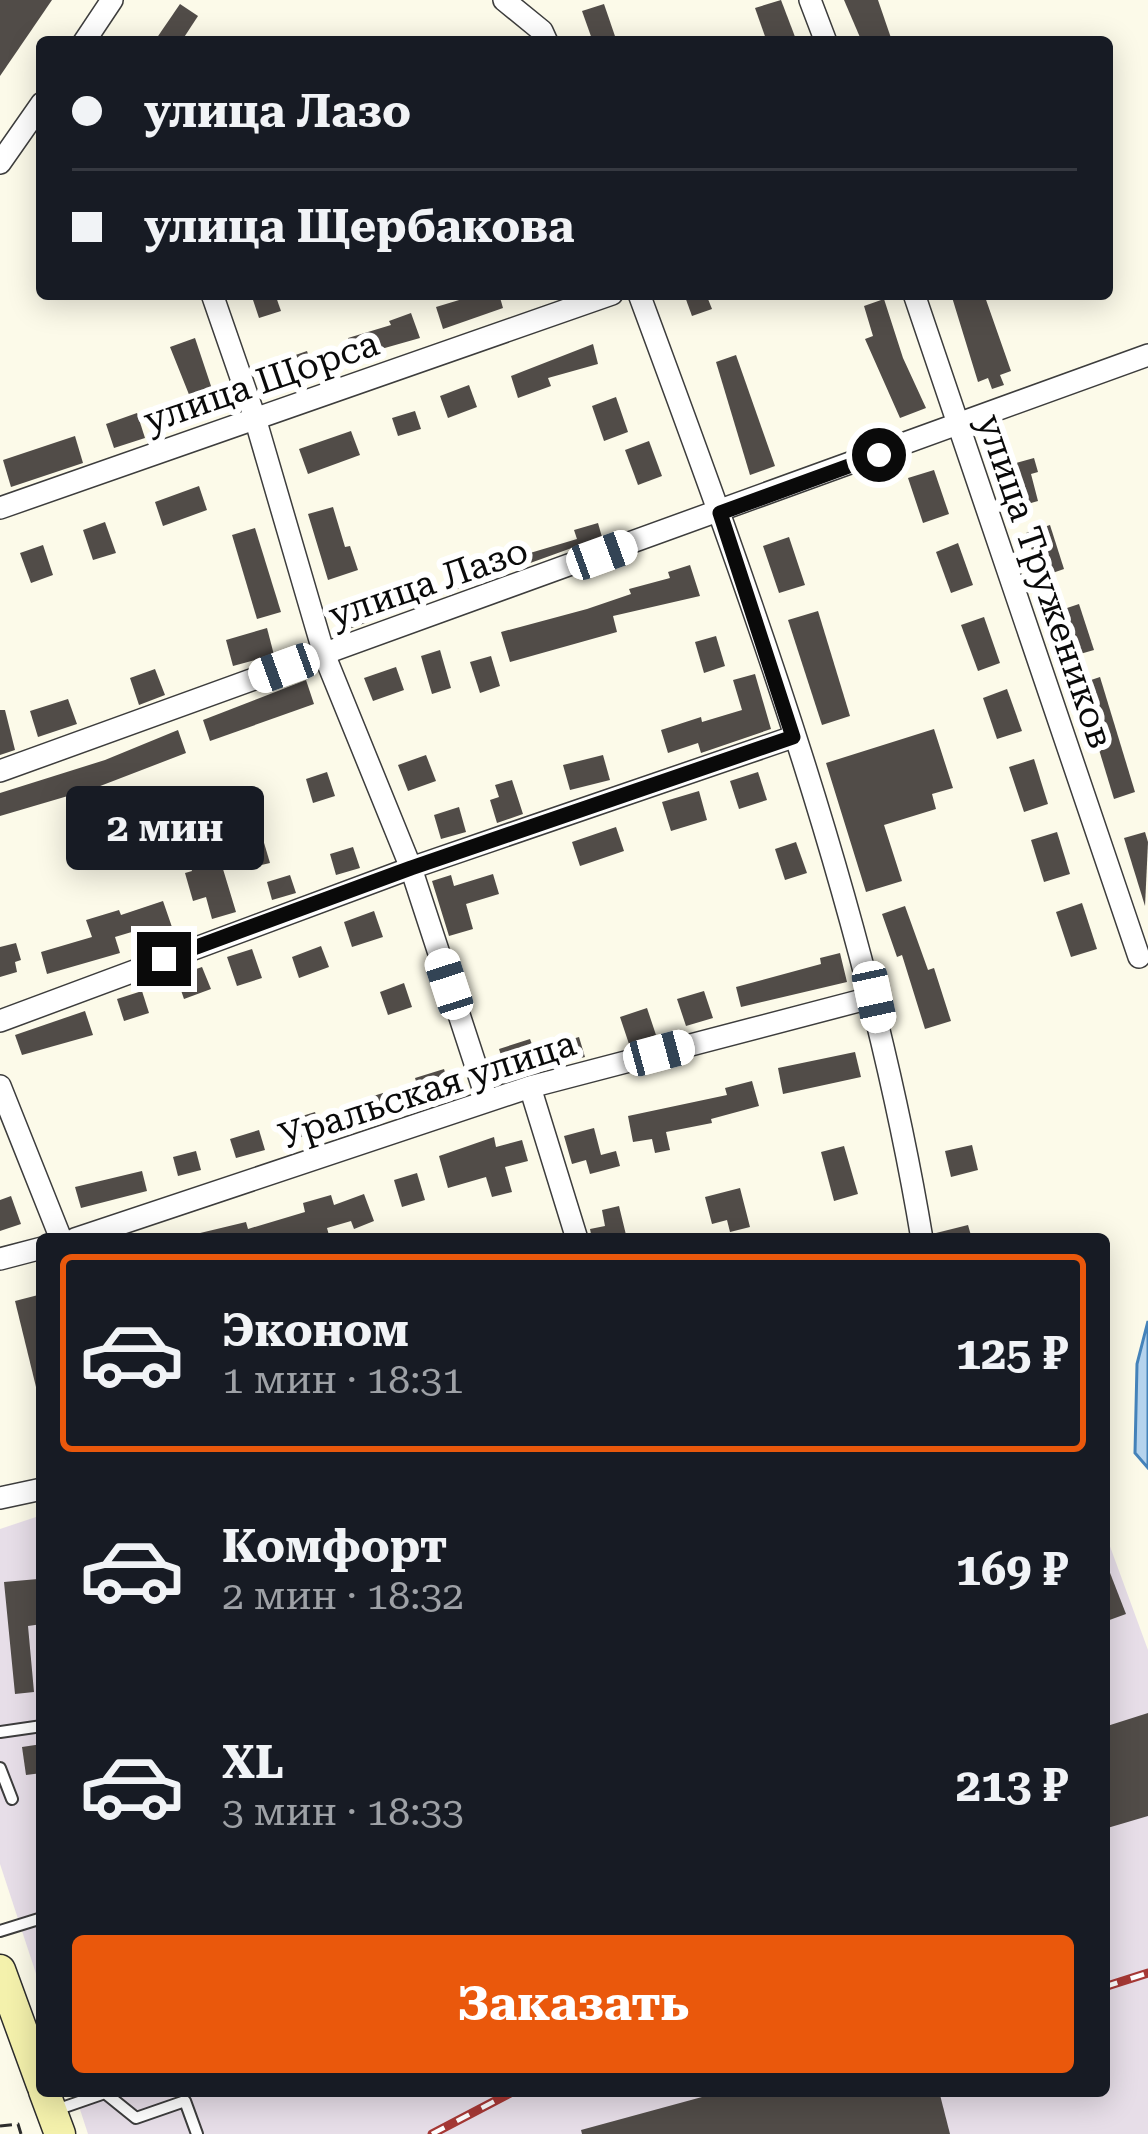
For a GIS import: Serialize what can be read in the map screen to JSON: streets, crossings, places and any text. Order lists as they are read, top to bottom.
{
  "streets": {
    "street": [
      "улица Щорса",
      "улица Тружеников",
      "улица Лазо",
      "Уральская улица"
    ]
  },
  "crossings": [
    ["улица Тружеников", "улица Лазо"]
  ],
  "page": {
    "banner": ["улица Лазо", "улица Щербакова"],
    "bubble": "2 мин",
    "list": [
      {
        "name": "Эконом",
        "note": "1 мин · 18:31",
        "value": "125 ₽"
      },
      {
        "name": "Комфорт",
        "note": "2 мин · 18:32",
        "value": "169 ₽"
      },
      {
        "name": "XL",
        "note": "3 мин · 18:33",
        "value": "213 ₽"
      }
    ],
    "buttons": "Заказать"
  }
}
